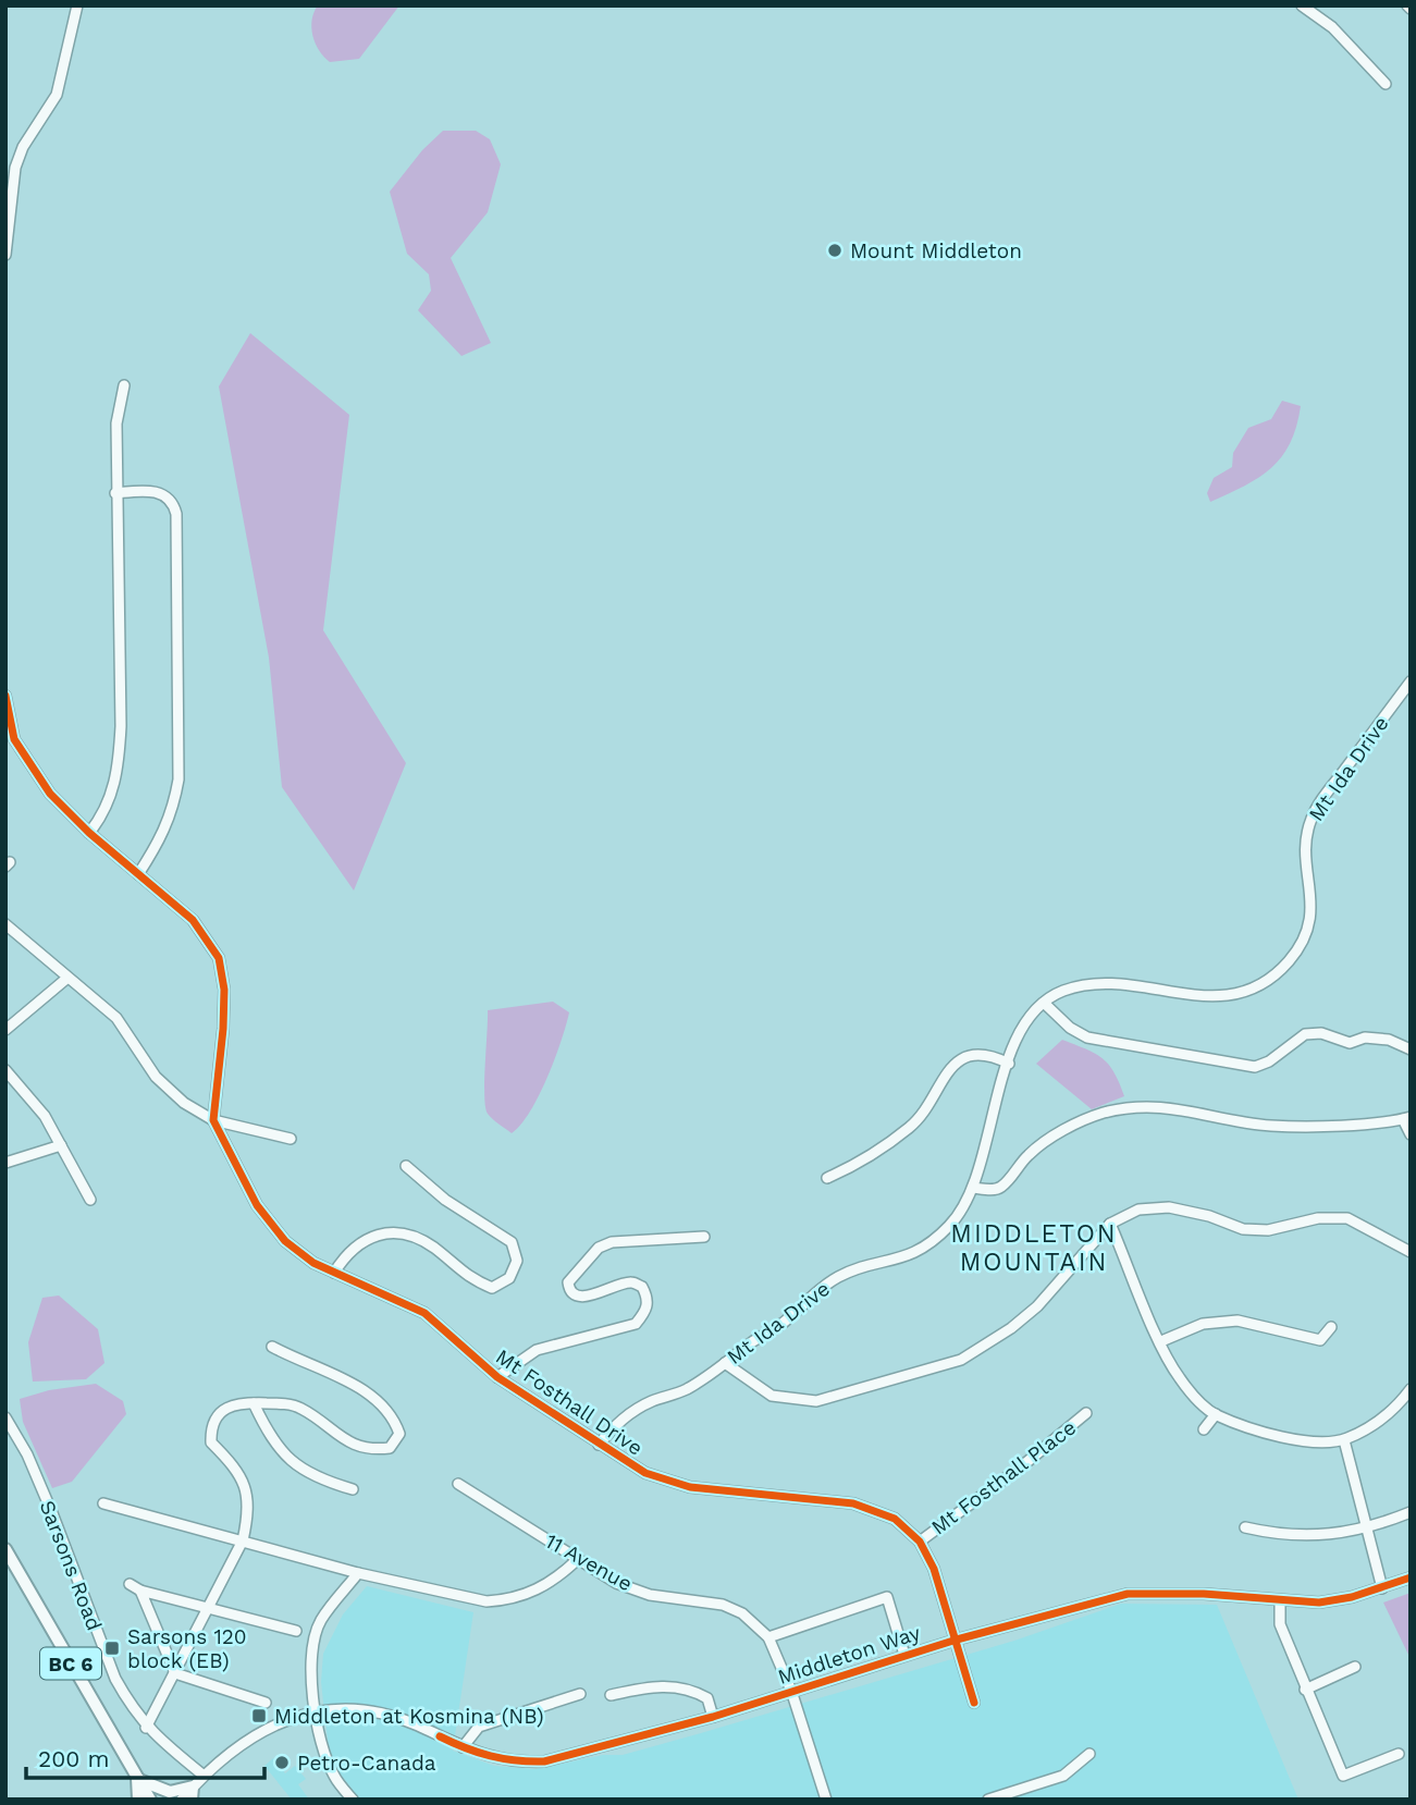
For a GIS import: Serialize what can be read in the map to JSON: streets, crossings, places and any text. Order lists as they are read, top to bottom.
{
  "streets": {
    "main road": ["BC 6"],
    "street": [
      "Mt Ida Drive",
      "Mt Fosthall Drive",
      "Mt Fosthall Place",
      "11 Avenue",
      "Sarsons Road",
      "Middleton Way"
    ]
  },
  "crossings": [
    ["Mt Ida Drive", "Mt Fosthall Drive"],
    ["Mt Fosthall Drive", "Mt Fosthall Place"],
    ["Mt Fosthall Drive", "Middleton Way"],
    ["11 Avenue", "Middleton Way"],
    ["Sarsons Road", "Middleton Way"]
  ],
  "districts": ["MIDDLETON MOUNTAIN"],
  "places": {
    "other": ["Mount Middleton", "Petro-Canada"],
    "transit": ["Sarsons 120 block (EB)", "Middleton at Kosmina (NB)"]
  },
  "scale_bar": "200 m"
}
